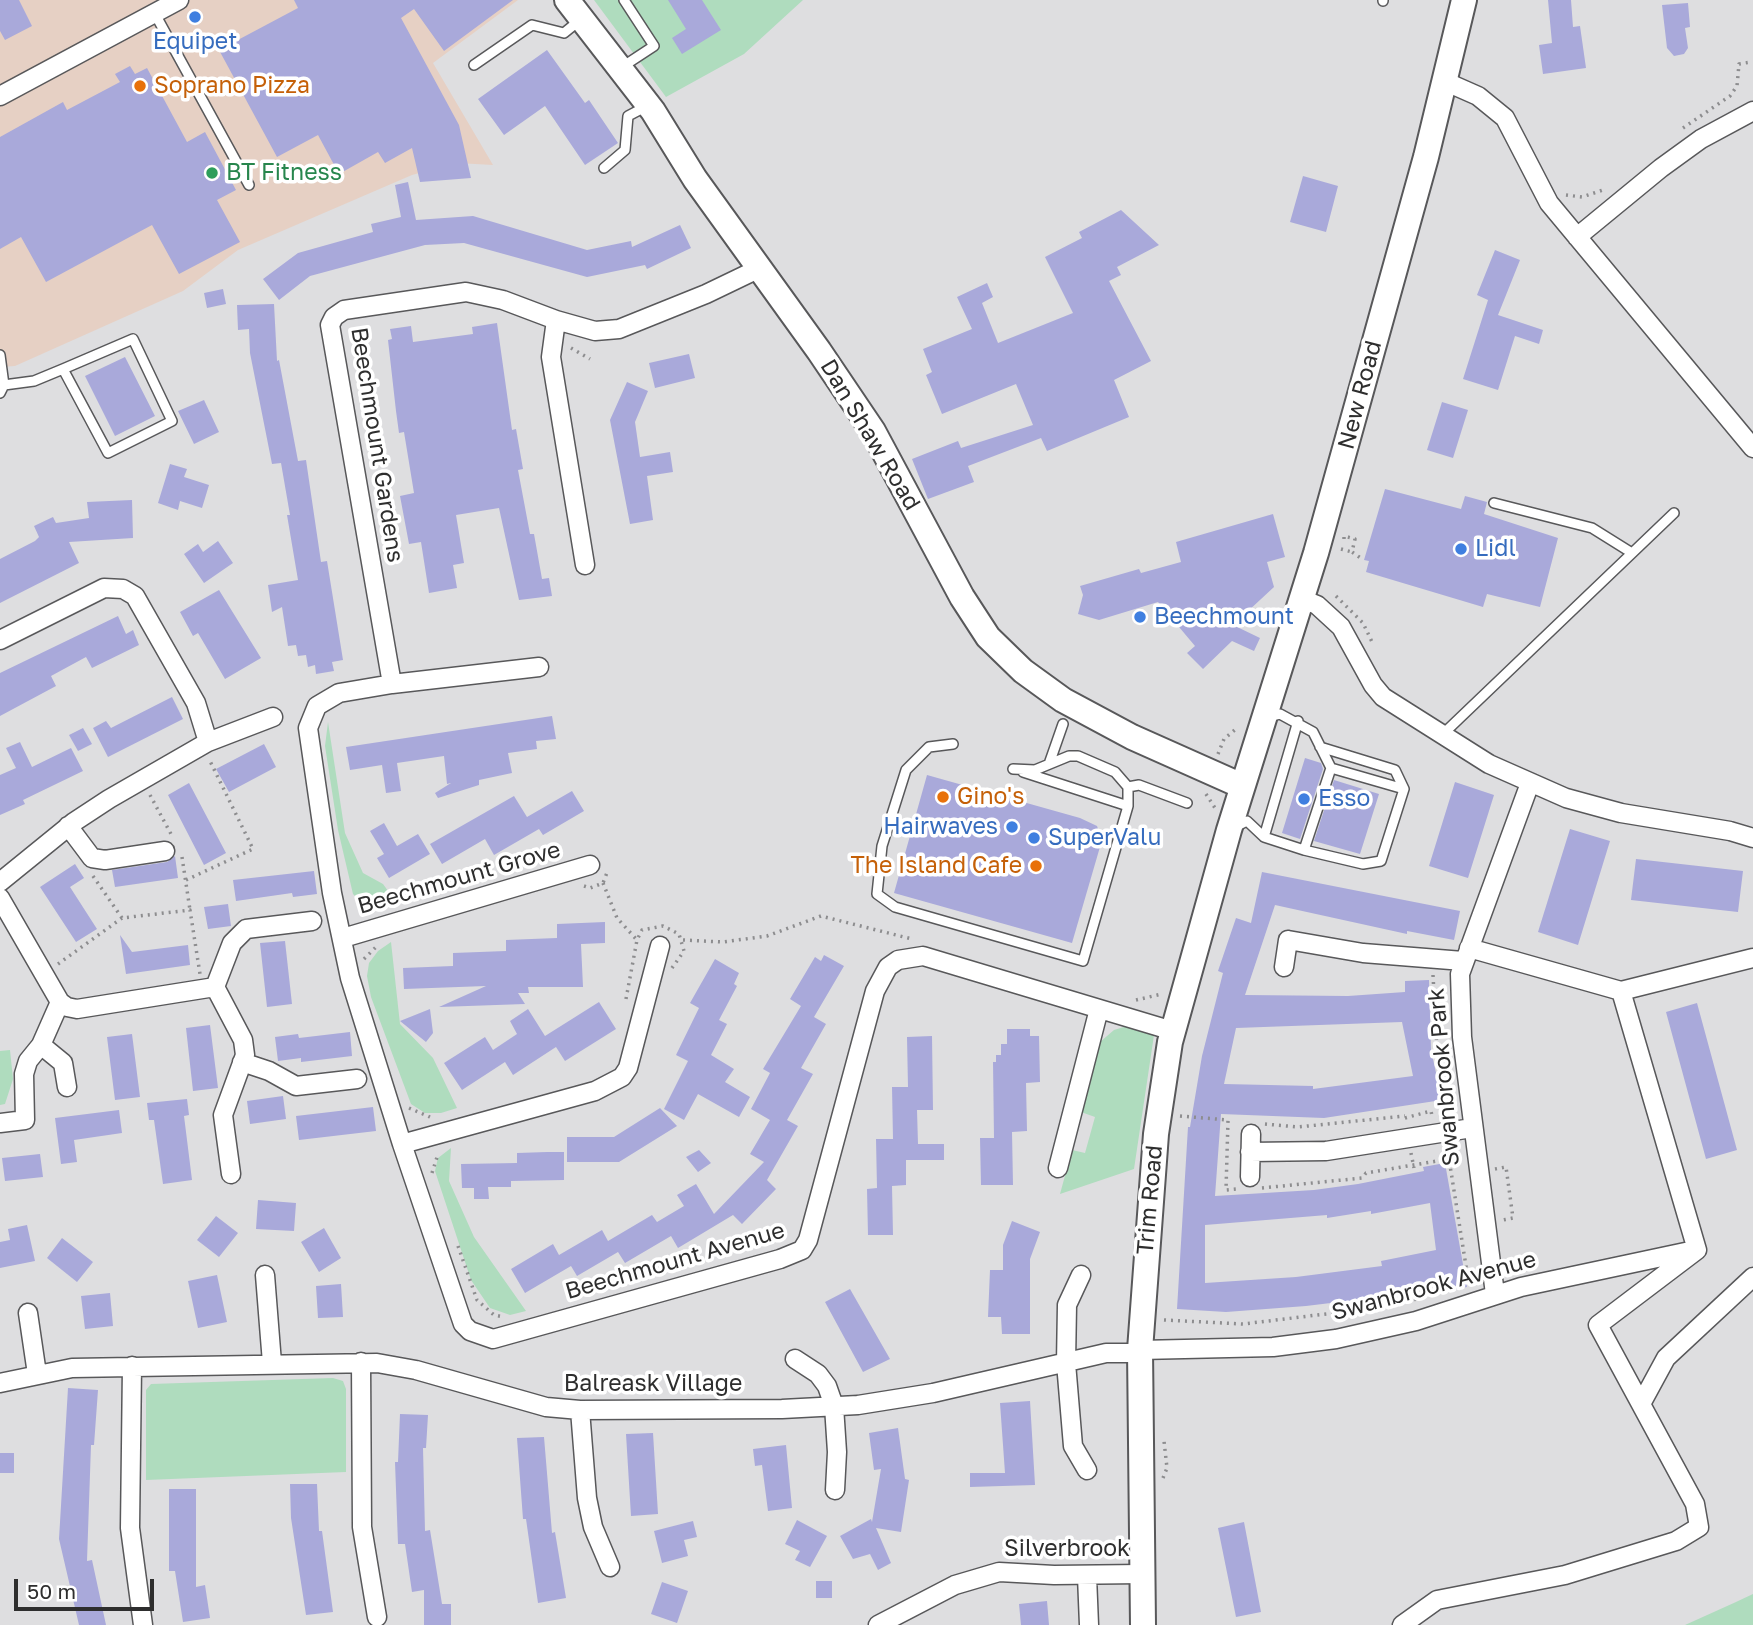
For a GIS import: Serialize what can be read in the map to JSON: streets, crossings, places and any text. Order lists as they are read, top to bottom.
{
  "streets": {
    "main road": ["New Road", "Dan Shaw Road", "Trim Road"],
    "street": [
      "Beechmount Gardens",
      "Beechmount Grove",
      "Swanbrook Park",
      "Beechmount Avenue",
      "Swanbrook Avenue",
      "Balreask Village",
      "Silverbrook"
    ]
  },
  "crossings": [
    ["New Road", "Dan Shaw Road"],
    ["New Road", "Trim Road"],
    ["Dan Shaw Road", "Trim Road"],
    ["Beechmount Gardens", "Beechmount Avenue"],
    ["Beechmount Grove", "Beechmount Avenue"],
    ["Swanbrook Park", "Swanbrook Avenue"],
    ["Trim Road", "Beechmount Avenue"],
    ["Trim Road", "Swanbrook Avenue"],
    ["Trim Road", "Balreask Village"],
    ["Trim Road", "Silverbrook"],
    ["Swanbrook Avenue", "Balreask Village"]
  ],
  "places": [
    "Equipet",
    "Soprano Pizza",
    "BT Fitness",
    "Lidl",
    "Beechmount",
    "Gino's",
    "Esso",
    "Hairwaves",
    "SuperValu",
    "The Island Cafe"
  ],
  "scale_bar": "50 m"
}
